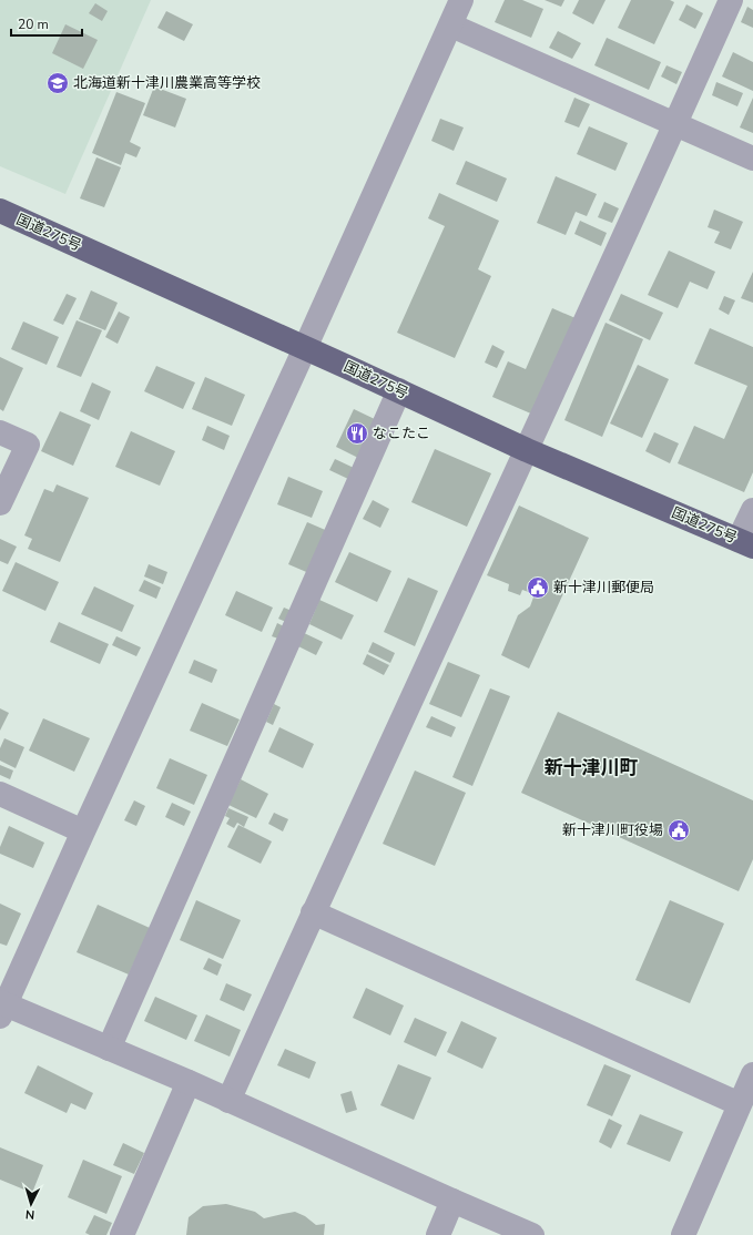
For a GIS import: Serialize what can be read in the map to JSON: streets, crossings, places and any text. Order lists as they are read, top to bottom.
{
  "streets": {
    "highway": ["国道275号"]
  },
  "districts": ["新十津川町"],
  "places": {
    "school or university": ["北海道新十津川農業高等学校"],
    "restaurant": ["なこたこ"],
    "public building": ["新十津川郵便局", "新十津川町役場"]
  },
  "scale_bar": "20 m",
  "north": "bottom"
}
